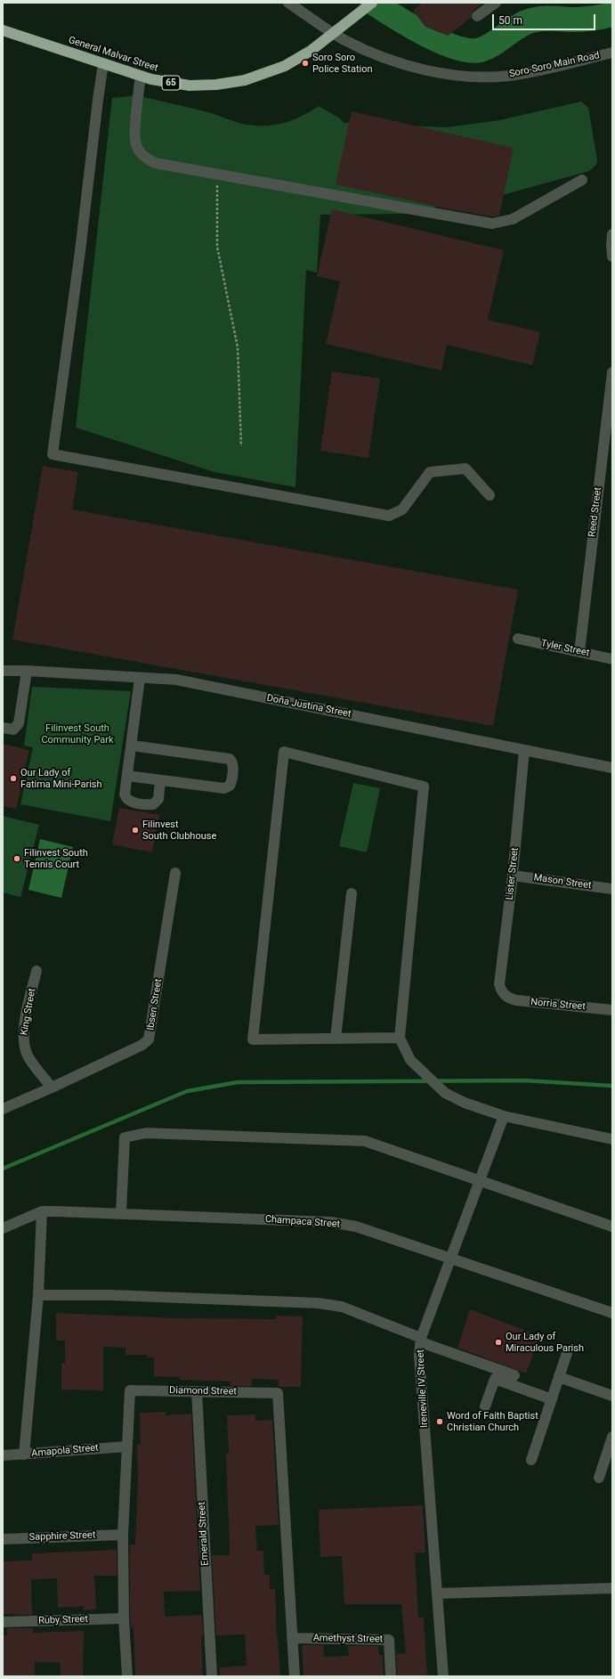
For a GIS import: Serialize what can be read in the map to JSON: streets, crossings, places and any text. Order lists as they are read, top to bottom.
{
  "streets": {
    "highway": ["General Malvar Street", "65"],
    "street": [
      "Soro-Soro Main Road",
      "Reed Street",
      "Tyler Street",
      "Doña Justina Street",
      "Lister Street",
      "Mason Street",
      "Ibsen Street",
      "Norris Street",
      "King Street",
      "Champaca Street",
      "Ireneville IV Street",
      "Diamond Street",
      "Amapola Street",
      "Emerald Street",
      "Sapphire Street",
      "Ruby Street",
      "Amethyst Street"
    ]
  },
  "crossings": [
    ["General Malvar Street", "Soro-Soro Main Road"],
    ["General Malvar Street", "65"],
    ["Soro-Soro Main Road", "65"],
    ["Reed Street", "Tyler Street"],
    ["Doña Justina Street", "Lister Street"],
    ["Lister Street", "Mason Street"],
    ["Lister Street", "Norris Street"],
    ["Ibsen Street", "King Street"],
    ["Champaca Street", "Ireneville IV Street"],
    ["Diamond Street", "Amapola Street"],
    ["Diamond Street", "Emerald Street"],
    ["Diamond Street", "Sapphire Street"],
    ["Diamond Street", "Ruby Street"],
    ["Diamond Street", "Amethyst Street"]
  ],
  "parks": ["Filinvest South Community Park"],
  "places": [
    "Soro Soro Police Station",
    "Our Lady of Fatima Mini-Parish",
    "Filinvest South Clubhouse",
    "Filinvest South Tennis Court",
    "Our Lady of Miraculous Parish",
    "Word of Faith Baptist Christian Church"
  ],
  "scale_bar": "50 m"
}
